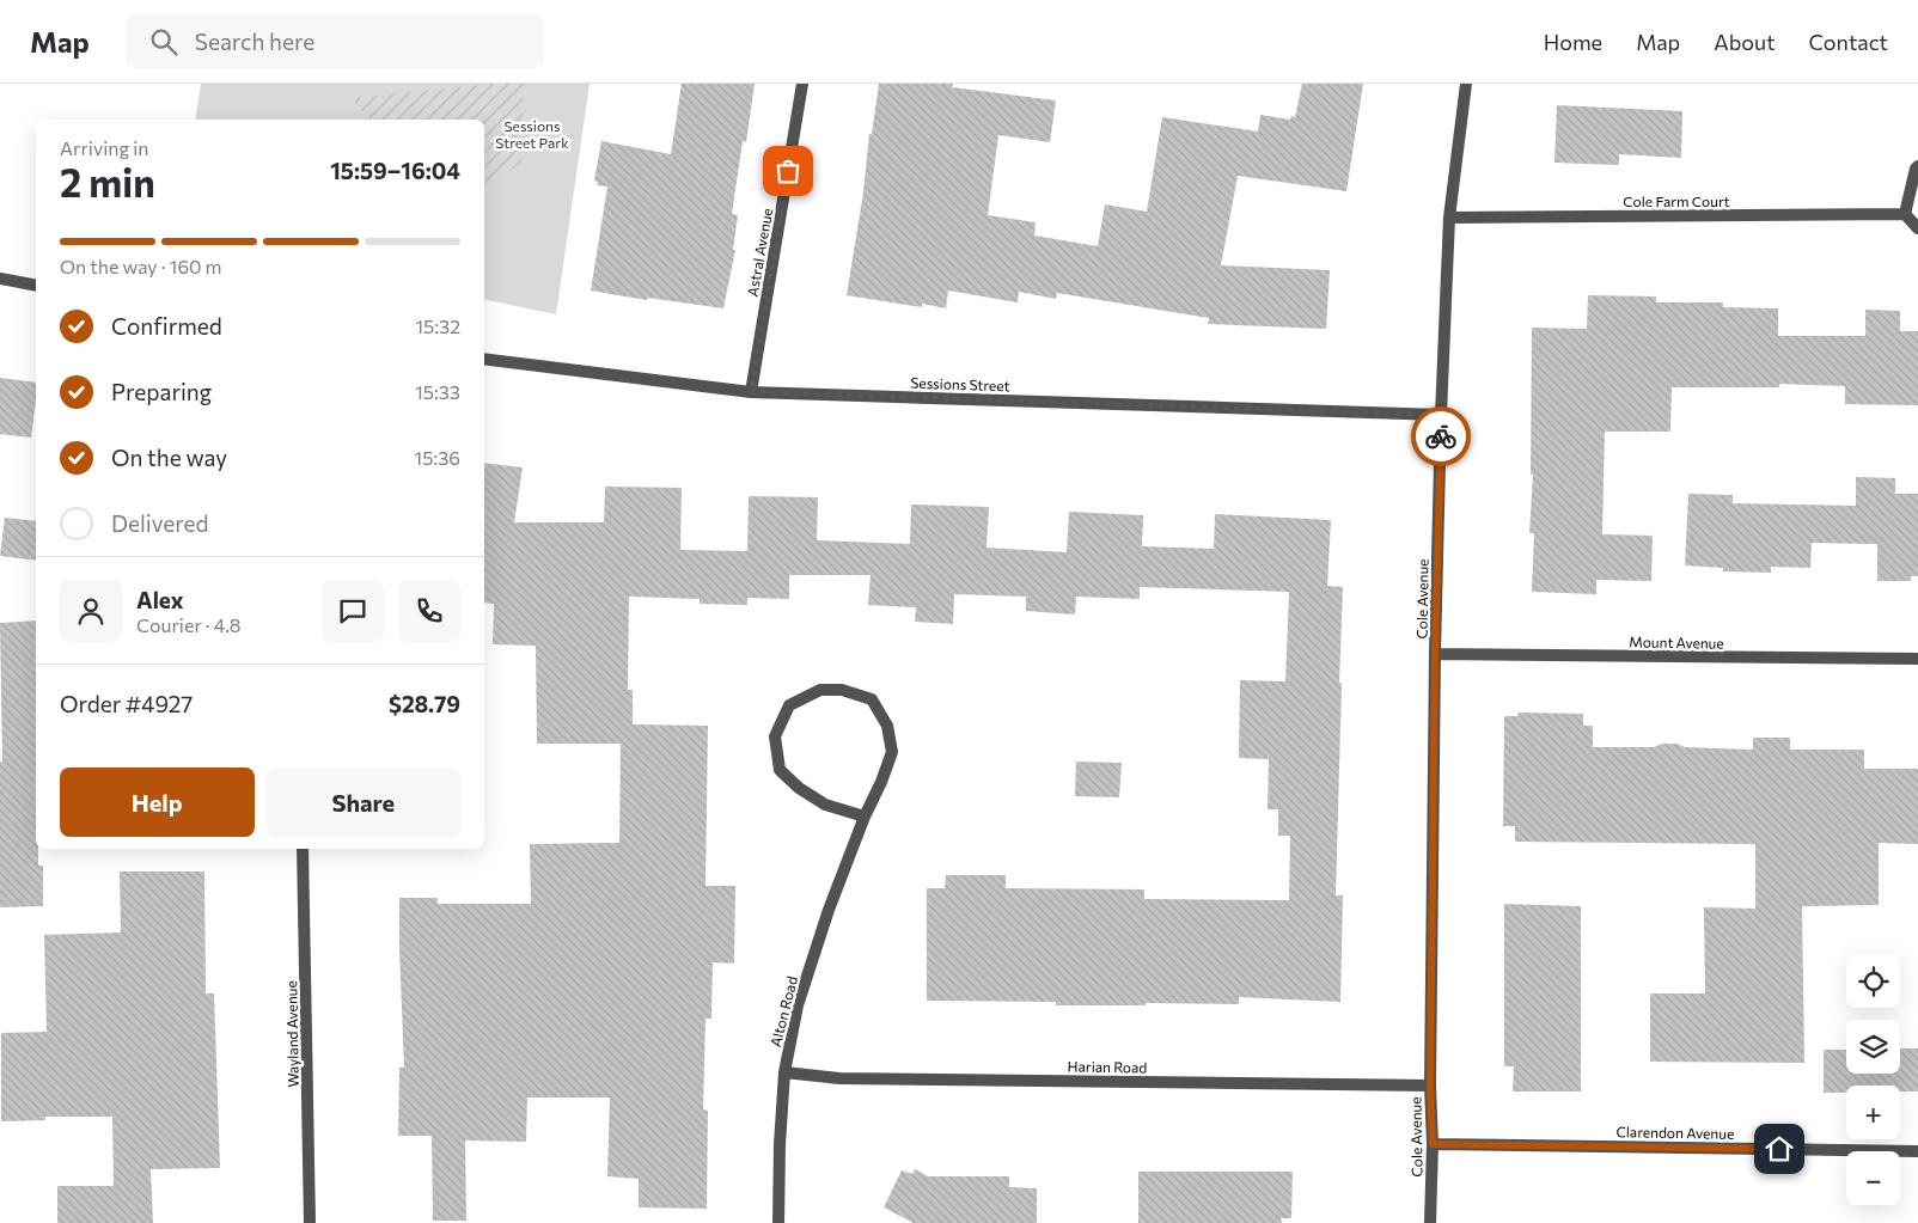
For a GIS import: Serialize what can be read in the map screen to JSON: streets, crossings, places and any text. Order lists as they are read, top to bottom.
{
  "streets": {
    "street": [
      "Cole Farm Court",
      "Astral Avenue",
      "Sessions Street",
      "Cole Avenue",
      "Mount Avenue",
      "Alton Road",
      "Wayland Avenue",
      "Harian Road",
      "Clarendon Avenue"
    ]
  },
  "crossings": [
    ["Cole Farm Court", "Cole Avenue"],
    ["Astral Avenue", "Sessions Street"],
    ["Sessions Street", "Cole Avenue"],
    ["Cole Avenue", "Mount Avenue"],
    ["Cole Avenue", "Harian Road"],
    ["Cole Avenue", "Clarendon Avenue"],
    ["Alton Road", "Harian Road"]
  ],
  "parks": ["Sessions Street Park"],
  "page": {
    "header": "Map",
    "search": "Search here",
    "nav": [
      "Home",
      "Map",
      "About",
      "Contact"
    ],
    "heading": ["2 min", "Arriving in", "15:59–16:04"],
    "panel": [
      "Alex",
      "Courier · 4.8",
      "Order #4927",
      "$28.79"
    ],
    "bar": "On the way · 160 m",
    "list": [
      ["Confirmed", "15:32"],
      ["Preparing", "15:33"],
      ["On the way", "15:36"],
      "Delivered"
    ],
    "buttons": ["Help", "Share"],
    "map_buttons": ["+", "−"]
  }
}
